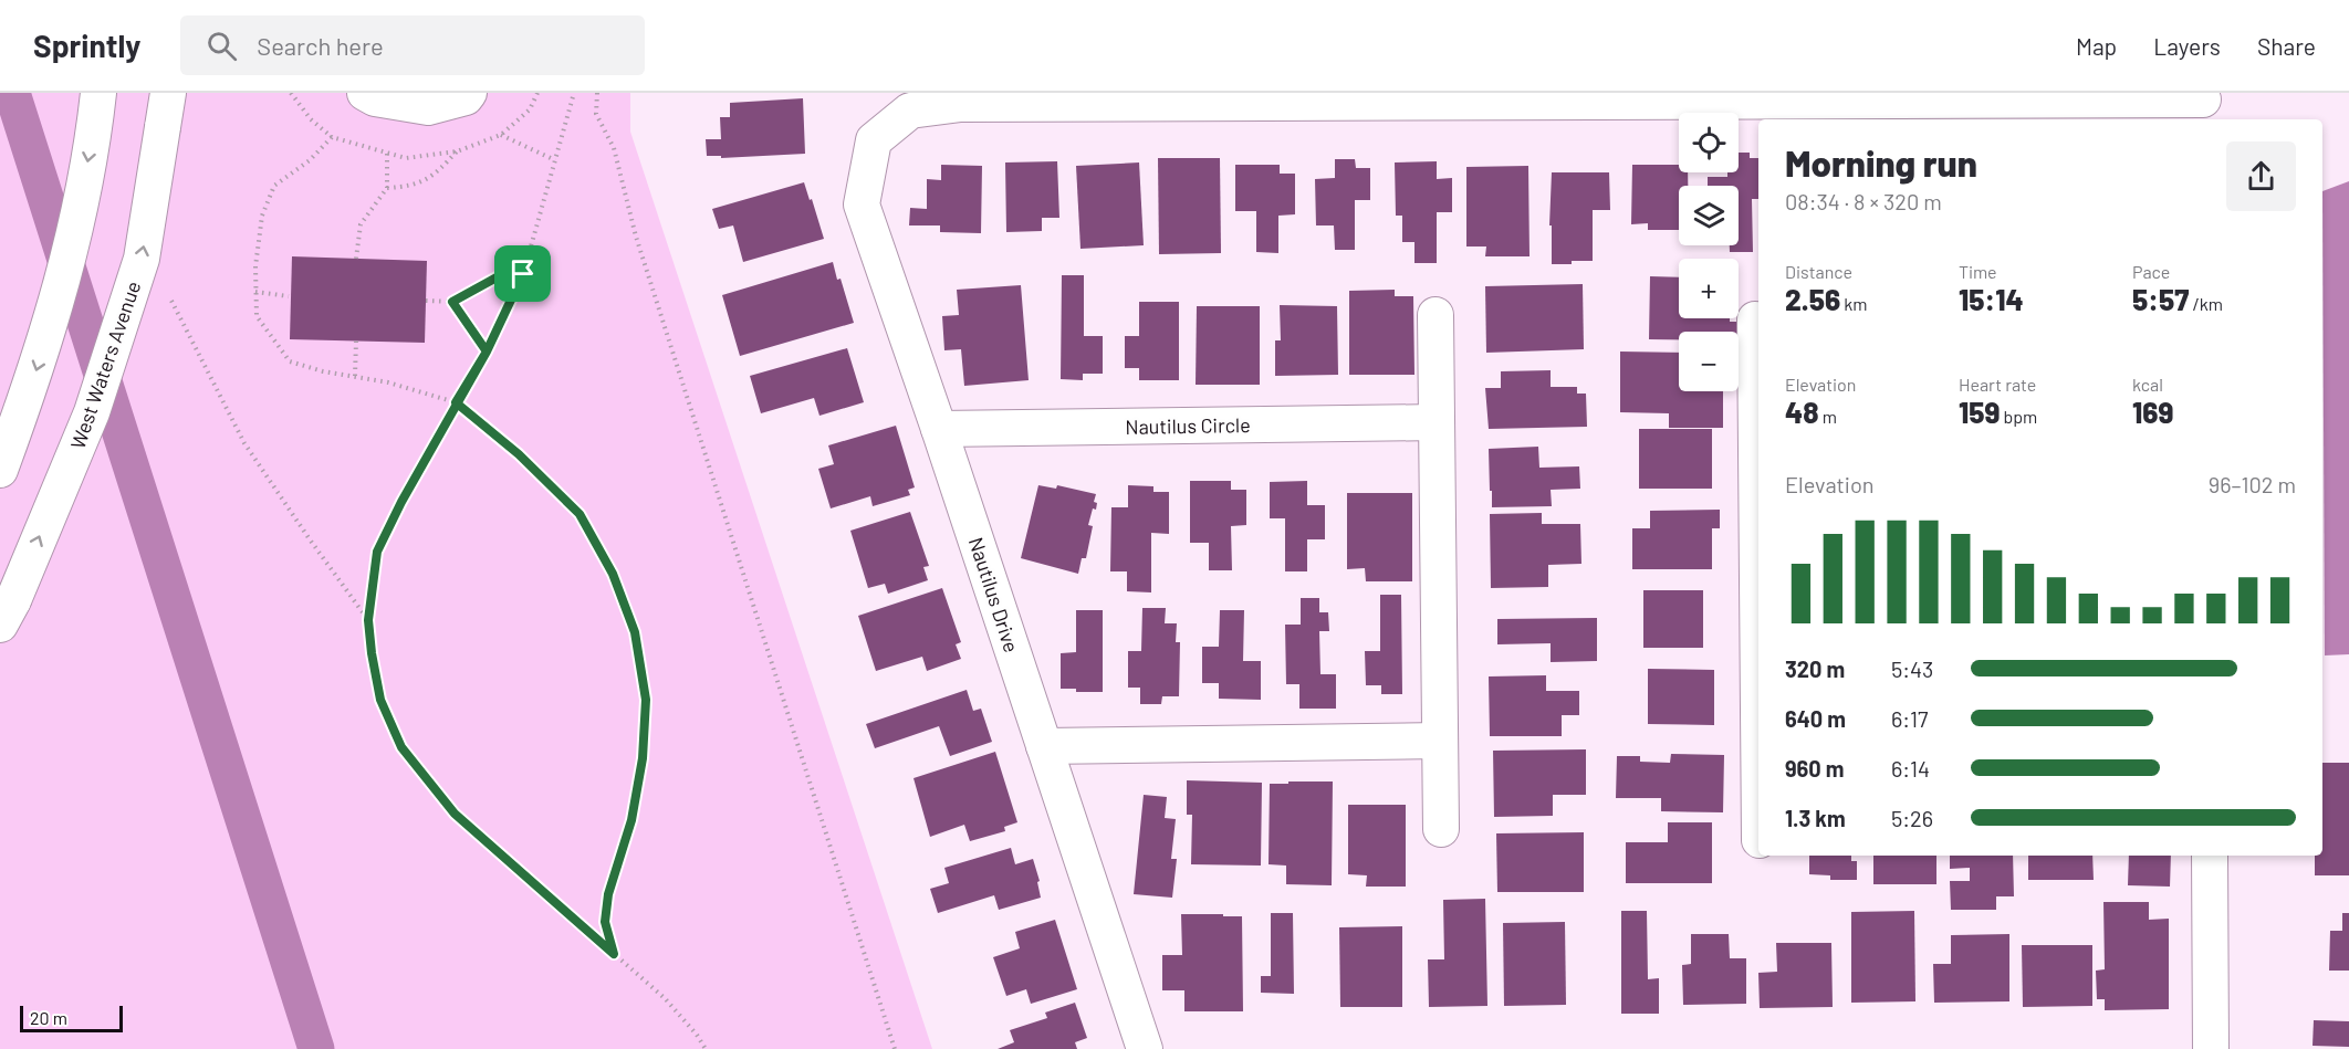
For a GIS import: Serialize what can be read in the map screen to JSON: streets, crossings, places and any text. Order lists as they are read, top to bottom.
{
  "streets": {
    "street": ["West Waters Avenue", "Nautilus Circle", "Nautilus Drive"]
  },
  "crossings": [
    ["Nautilus Circle", "Nautilus Drive"]
  ],
  "scale_bar": "20 m",
  "page": {
    "header": "Sprintly",
    "search": "Search here",
    "nav": ["Map", "Layers", "Share"],
    "map_buttons": ["+", "−"],
    "heading": ["Morning run", "08:34 · 8 × 320 m"],
    "stats": [
      ["Distance", "2.56 km"],
      ["Time", "15:14"],
      ["Pace", "5:57 /km"],
      ["Elevation", "48 m"],
      ["Heart rate", "159 bpm"],
      ["kcal", "169"]
    ],
    "chart": ["Elevation", "96–102 m"],
    "list": [
      {
        "name": "320 m",
        "note": "5:43"
      },
      {
        "name": "640 m",
        "note": "6:17"
      },
      {
        "name": "960 m",
        "note": "6:14"
      },
      {
        "name": "1.3 km",
        "note": "5:26"
      }
    ],
    "scale": "20 m"
  }
}
